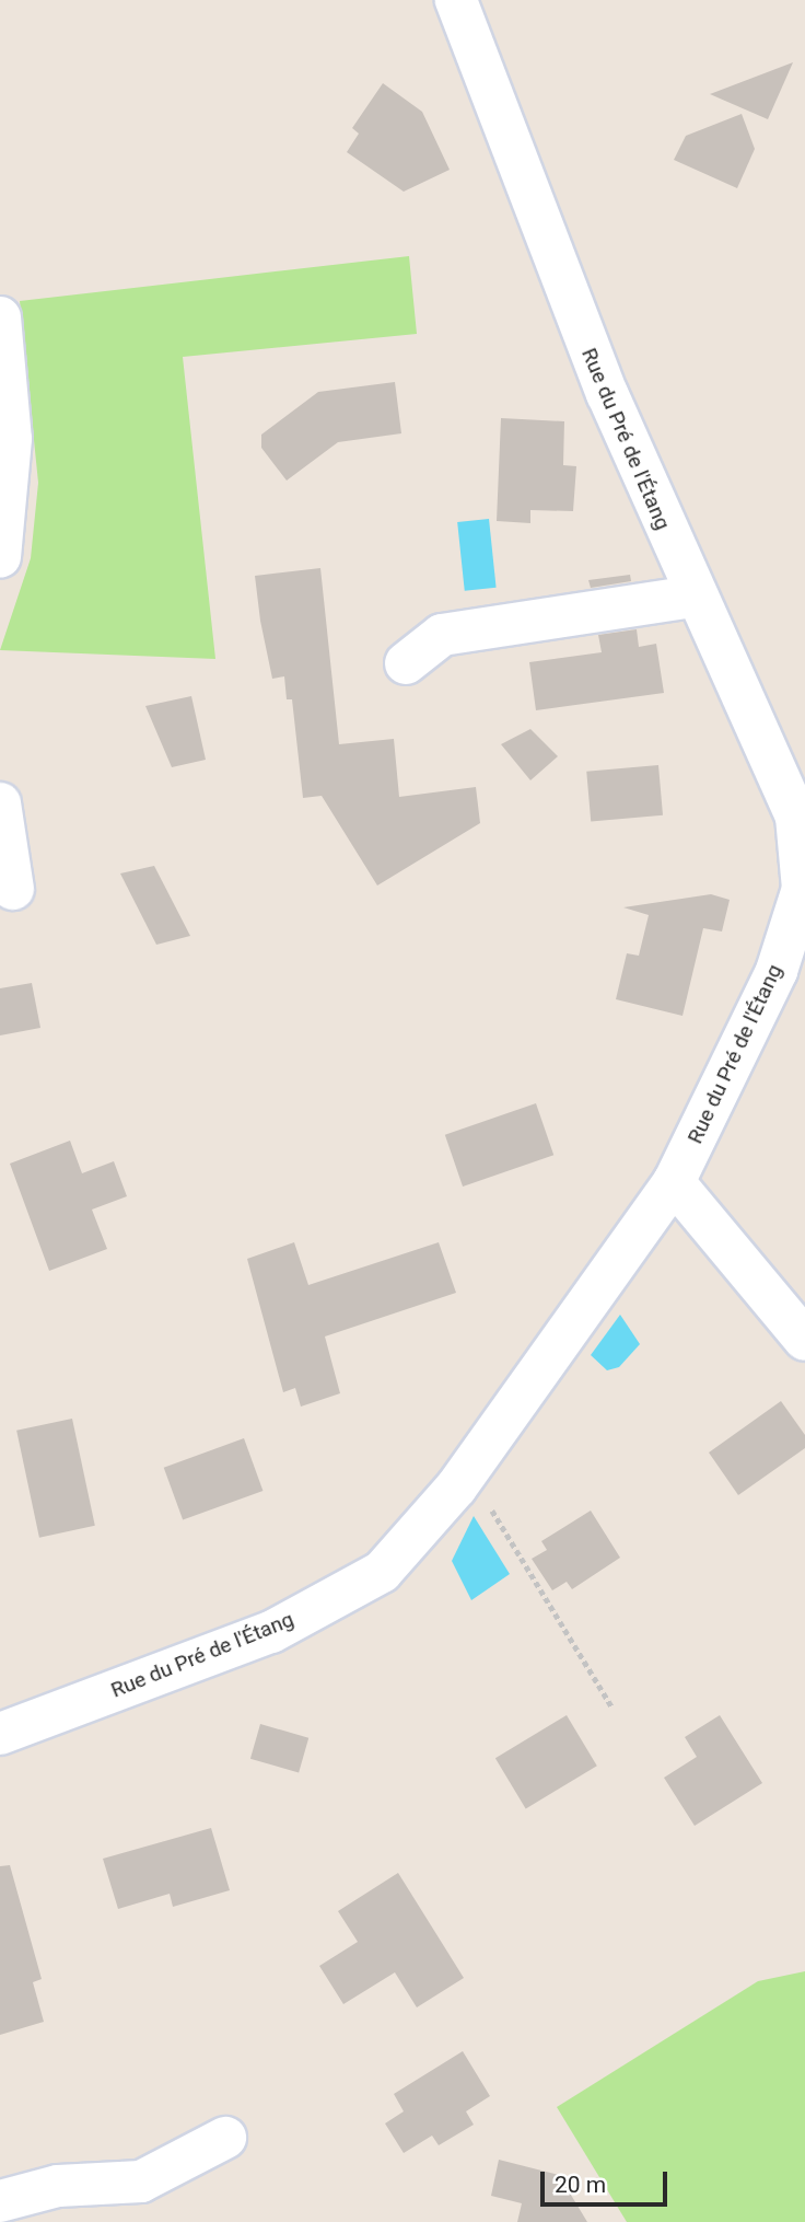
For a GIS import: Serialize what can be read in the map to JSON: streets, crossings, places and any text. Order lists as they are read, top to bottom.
{
  "streets": {
    "street": ["Rue du Pré de l'Étang"]
  },
  "scale_bar": "20 m"
}
